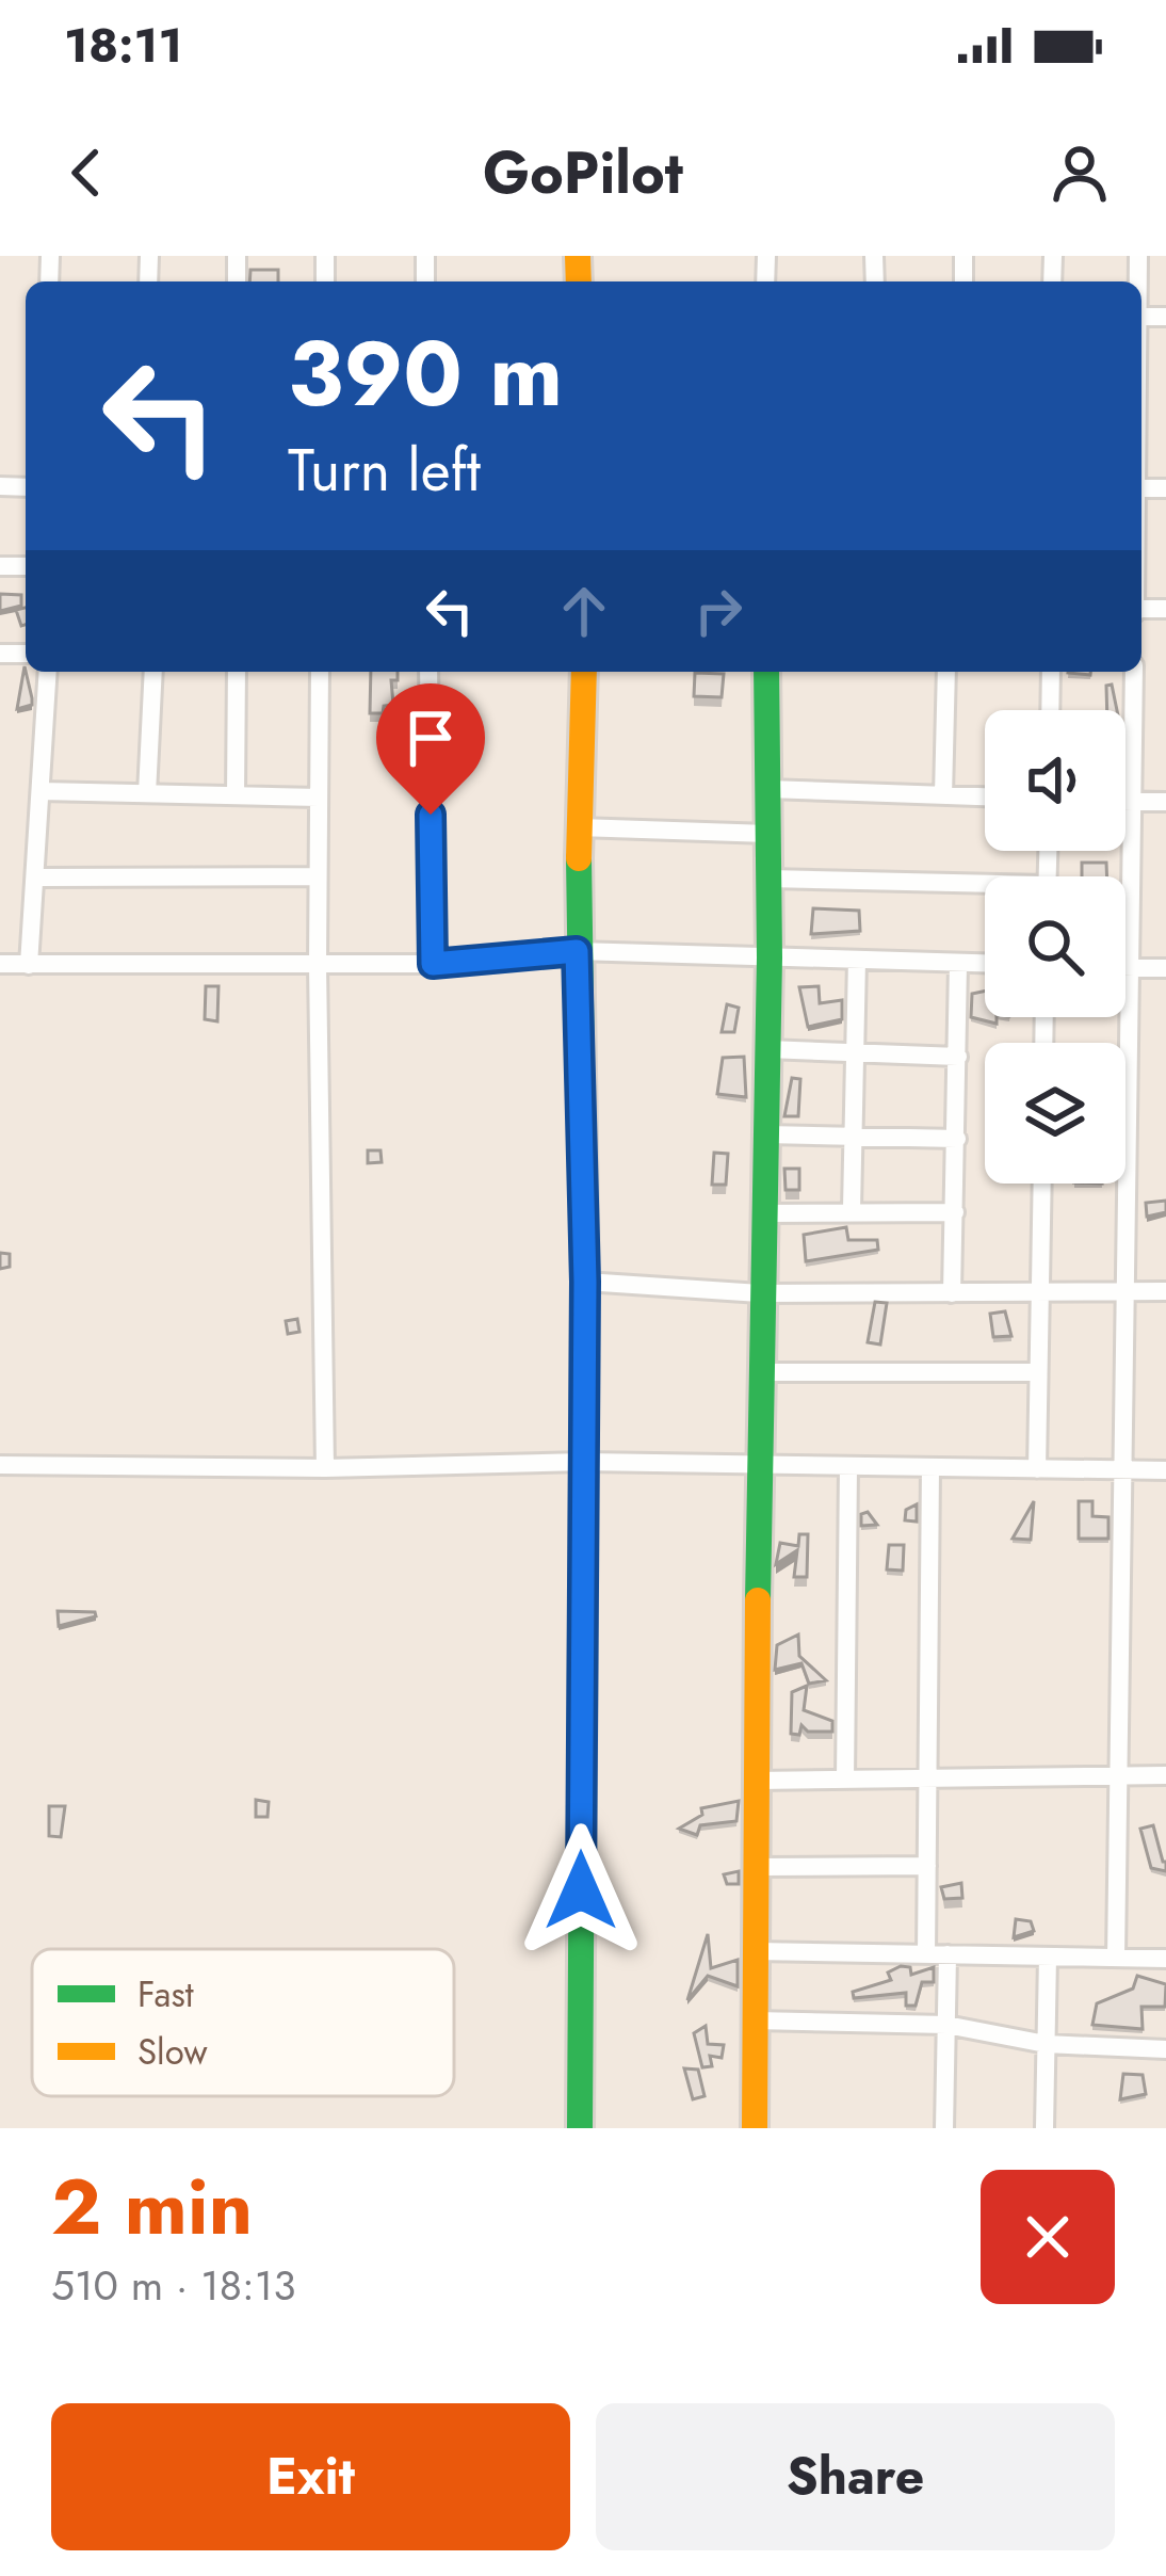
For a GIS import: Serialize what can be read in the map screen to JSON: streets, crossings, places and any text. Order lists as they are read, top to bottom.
{
  "legend": ["Fast", "Slow"],
  "page": {
    "status": "18:11",
    "header": "GoPilot",
    "turn": ["390 m", "Turn left"],
    "heading": ["2 min", "510 m · 18:13"],
    "buttons": ["Exit", "Share"]
  }
}
